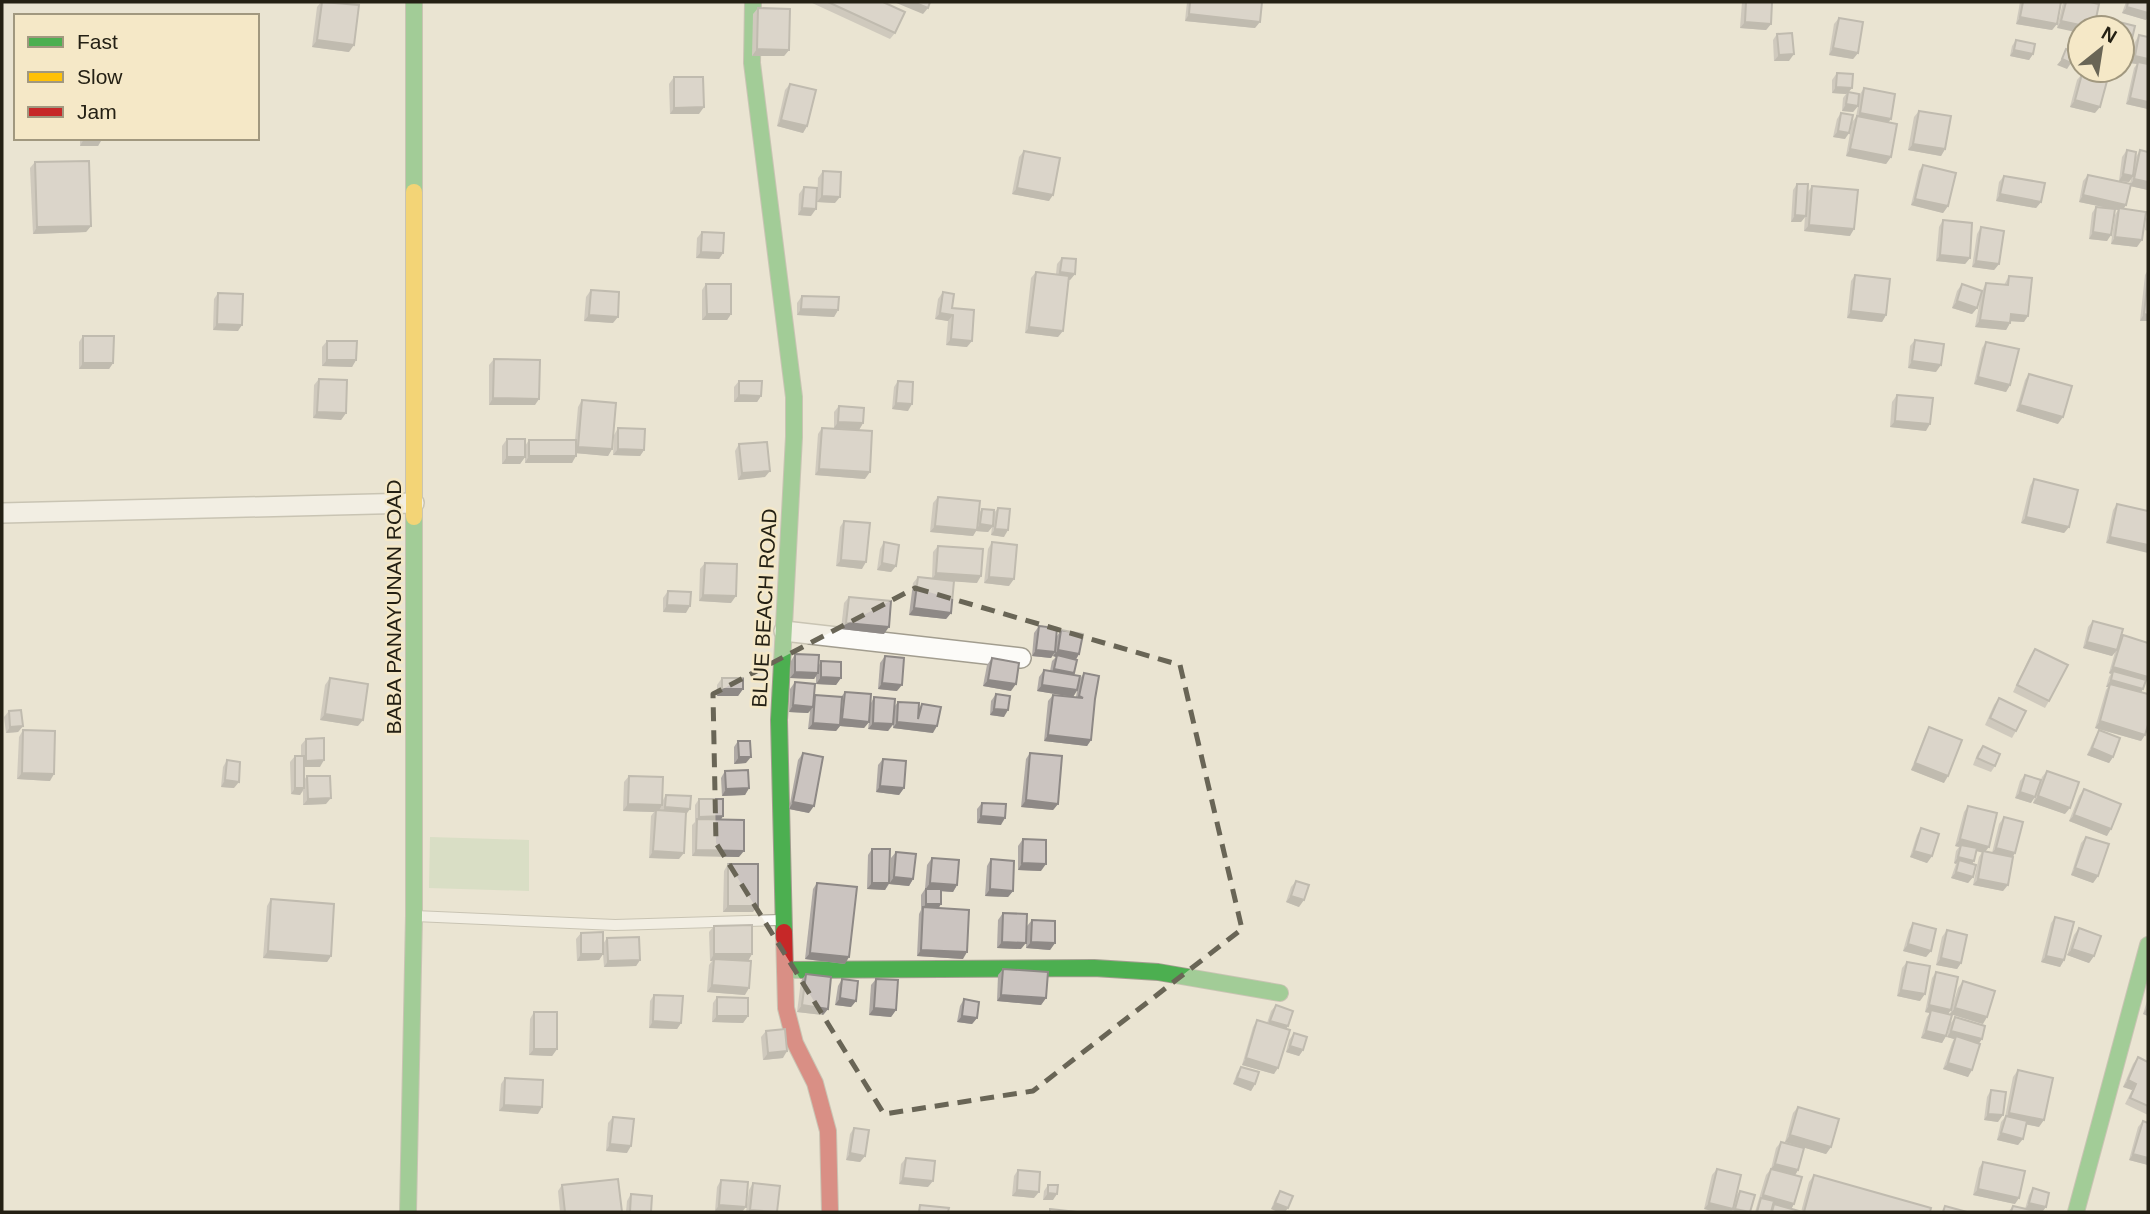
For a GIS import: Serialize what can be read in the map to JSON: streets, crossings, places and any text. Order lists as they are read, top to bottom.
{
  "streets": {
    "street": ["BABA PANAYUNAN ROAD", "BLUE BEACH ROAD"]
  },
  "legend": ["Fast", "Slow", "Jam"],
  "north": "top right"
}
